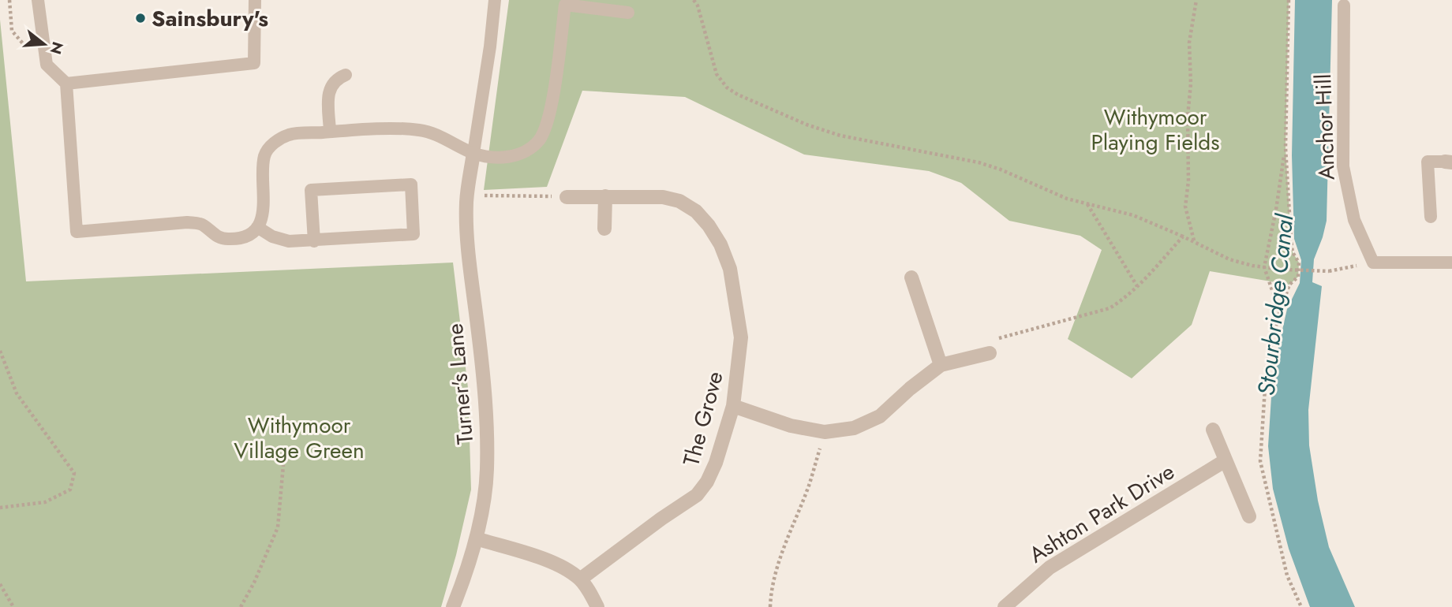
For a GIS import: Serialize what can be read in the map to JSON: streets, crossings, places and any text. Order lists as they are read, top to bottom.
{
  "streets": {
    "street": ["Turner's Lane", "The Grove", "Ashton Park Drive"],
    "lane": ["Anchor Hill"]
  },
  "water": ["Stourbridge Canal"],
  "parks": ["Withymoor Playing Fields", "Withymoor Village Green"],
  "places": ["Sainsbury's"],
  "north": "right"
}
